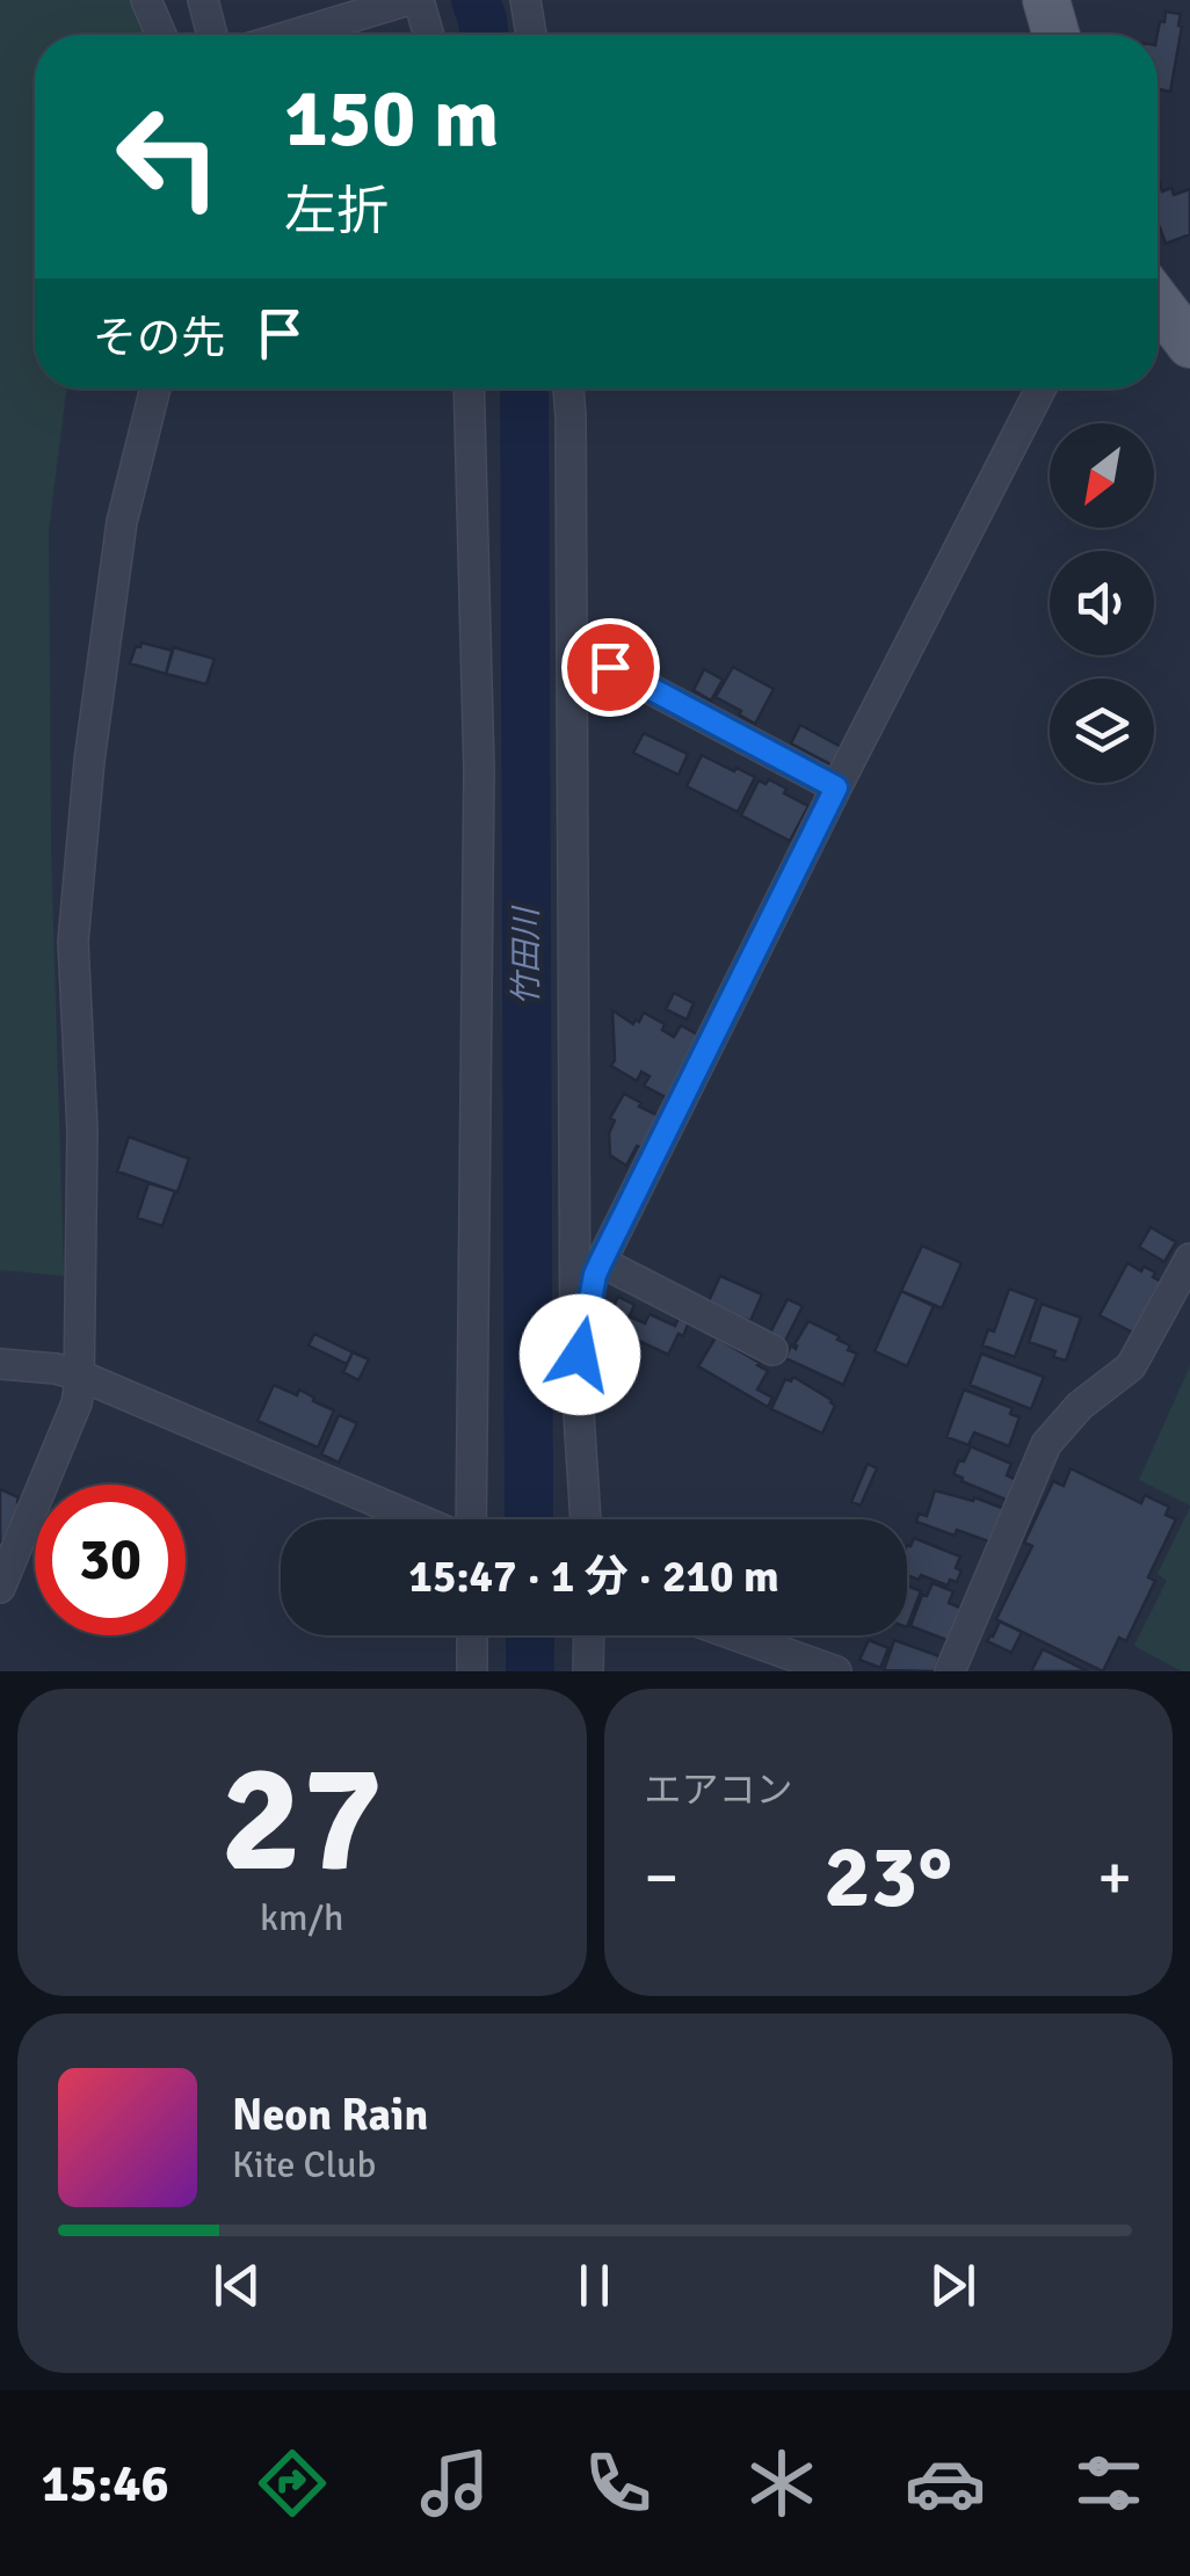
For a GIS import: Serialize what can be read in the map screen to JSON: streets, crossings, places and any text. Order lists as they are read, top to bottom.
{
  "water": ["竹田川"],
  "north": "bottom left",
  "page": {
    "turn": ["150 m", "左折"],
    "then": "その先",
    "limit": "30",
    "trip": "15:47 · 1 分 · 210 m",
    "tile": [
      ["27", "km/h"],
      "エアコン"
    ],
    "heat": ["−", "23°", "+"],
    "song": ["Neon Rain", "Kite Club"],
    "tabs": "15:46"
  }
}
